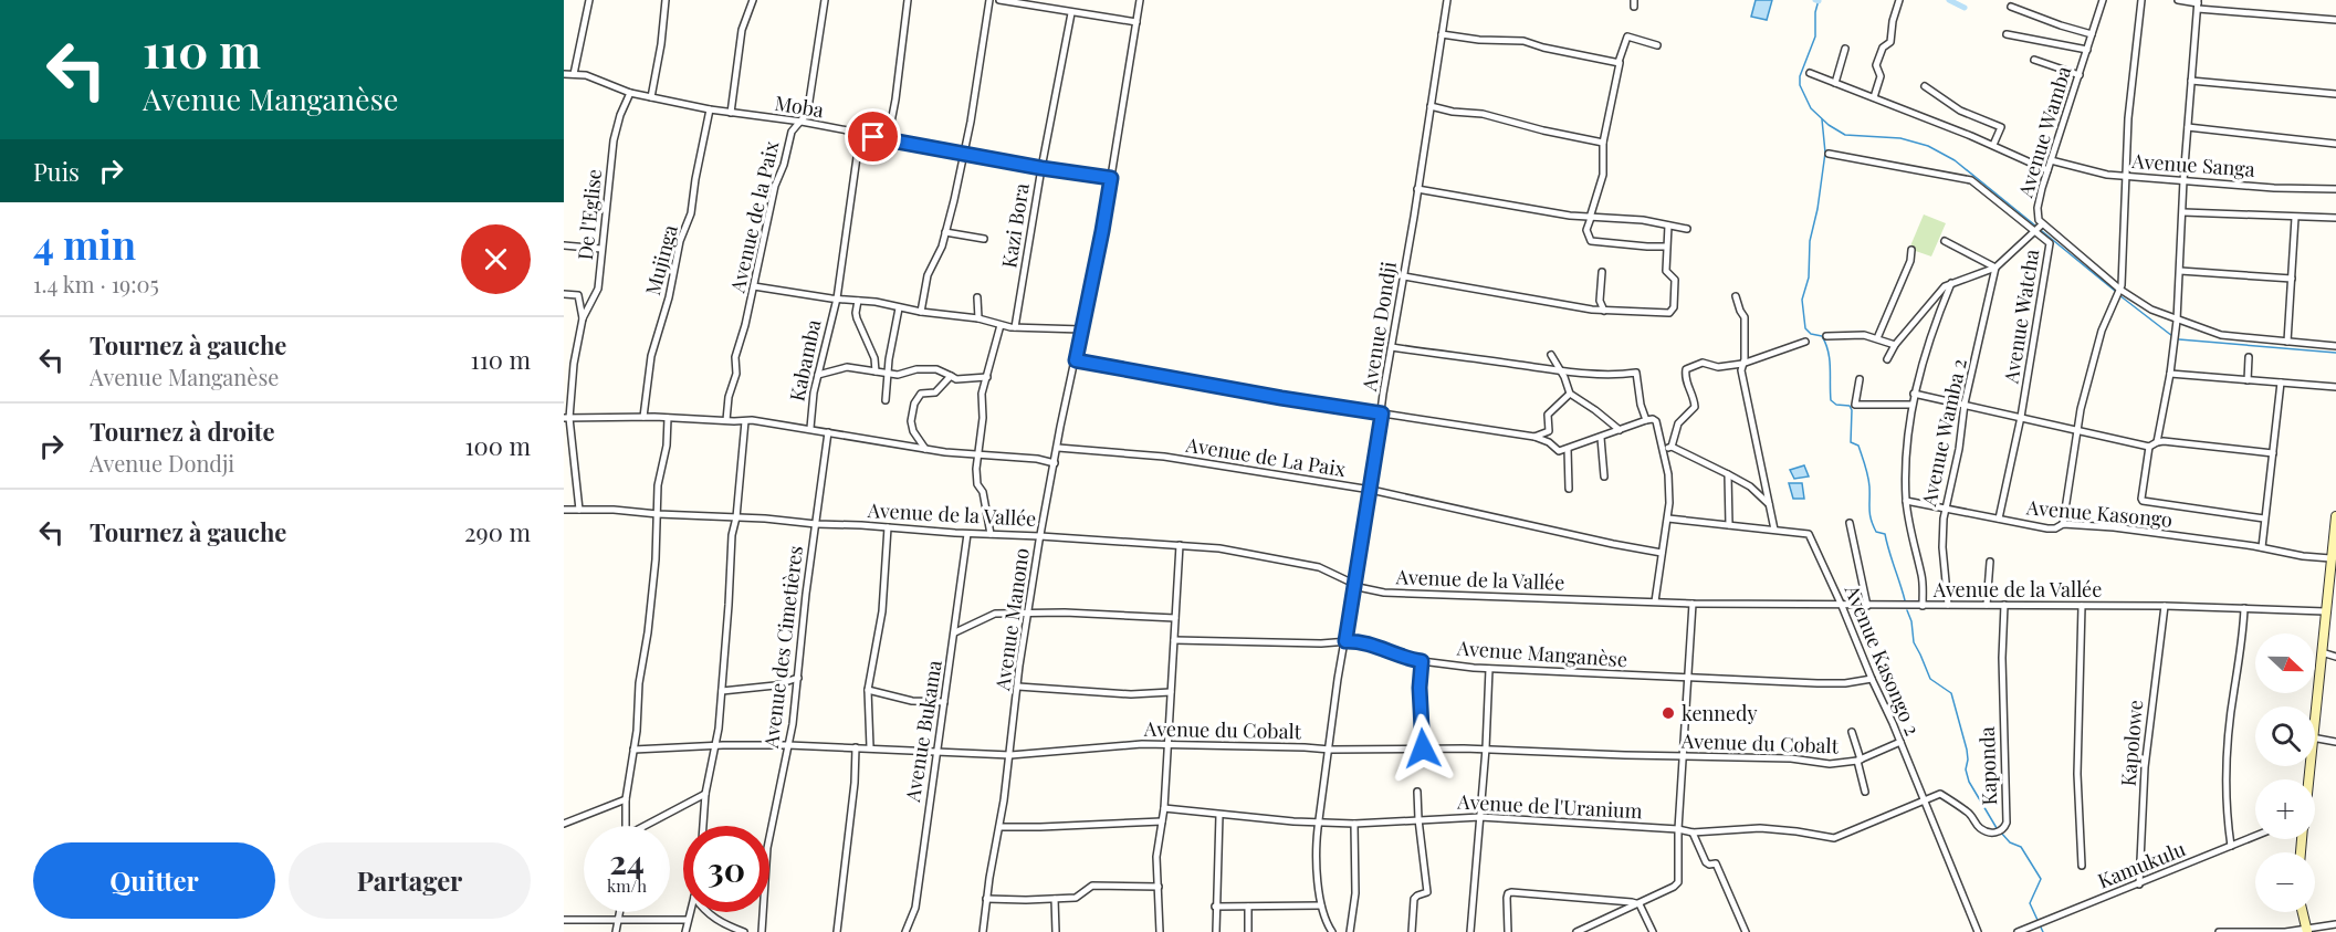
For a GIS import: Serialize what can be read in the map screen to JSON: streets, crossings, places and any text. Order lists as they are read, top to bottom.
{
  "streets": {
    "street": [
      "Moba",
      "Avenue Wamba",
      "Avenue Sanga",
      "De l'Eglise",
      "Avenue de la Paix",
      "Kazi Bora",
      "Mujinga",
      "Avenue Watcha",
      "Avenue Dondji",
      "Kabamba",
      "Avenue Wamba 2",
      "Avenue de La Paix",
      "Avenue Kasongo",
      "Avenue de la Vallée",
      "Avenue Manono",
      "Avenue des Cimetières",
      "Avenue Manganèse",
      "Avenue Kasongo 2",
      "Avenue du Cobalt",
      "Avenue Bukama",
      "Kapolowe",
      "Kaponda",
      "Avenue de l'Uranium",
      "Kamukulu"
    ]
  },
  "crossings": [
    ["Moba", "De l'Eglise"],
    ["Moba", "Avenue de la Paix"],
    ["Moba", "Kazi Bora"],
    ["Moba", "Mujinga"],
    ["Moba", "Kabamba"],
    ["Moba", "Avenue Manono"],
    ["Avenue Wamba", "Avenue Sanga"],
    ["De l'Eglise", "Avenue de la Vallée"],
    ["Avenue Watcha", "Avenue Kasongo"],
    ["Avenue Dondji", "Avenue de La Paix"],
    ["Avenue Dondji", "Avenue de la Vallée"],
    ["Avenue Dondji", "Avenue Manganèse"],
    ["Avenue Dondji", "Avenue du Cobalt"],
    ["Avenue Dondji", "Avenue de l'Uranium"],
    ["Kabamba", "Avenue Manono"],
    ["Kabamba", "Avenue des Cimetières"],
    ["Avenue Wamba 2", "Avenue Kasongo"],
    ["Avenue Wamba 2", "Avenue de la Vallée"],
    ["Avenue de La Paix", "Avenue Manono"],
    ["Avenue de la Vallée", "Avenue Manono"],
    ["Avenue de la Vallée", "Avenue des Cimetières"],
    ["Avenue de la Vallée", "Avenue Kasongo 2"],
    ["Avenue de la Vallée", "Avenue Bukama"],
    ["Avenue de la Vallée", "Kapolowe"],
    ["Avenue de la Vallée", "Kaponda"],
    ["Avenue Manono", "Avenue du Cobalt"],
    ["Avenue des Cimetières", "Avenue du Cobalt"],
    ["Avenue Manganèse", "Avenue Kasongo 2"],
    ["Avenue Kasongo 2", "Avenue du Cobalt"],
    ["Avenue Kasongo 2", "Kaponda"],
    ["Avenue Kasongo 2", "Avenue de l'Uranium"],
    ["Avenue du Cobalt", "Avenue Bukama"],
    ["Kapolowe", "Kamukulu"],
    ["Kaponda", "Avenue de l'Uranium"]
  ],
  "places": ["kennedy"],
  "north": "right",
  "page": {
    "turn": ["110 m", "Avenue Manganèse"],
    "then": "Puis",
    "heading": ["4 min", "1.4 km · 19:05"],
    "list": [
      {
        "name": "Tournez à gauche",
        "note": "Avenue Manganèse",
        "value": "110 m"
      },
      {
        "name": "Tournez à droite",
        "note": "Avenue Dondji",
        "value": "100 m"
      },
      {
        "name": "Tournez à gauche",
        "value": "290 m"
      }
    ],
    "map_buttons": ["+", "−"],
    "speed": "24 km/h",
    "limit": "30",
    "buttons": ["Quitter", "Partager"]
  }
}
